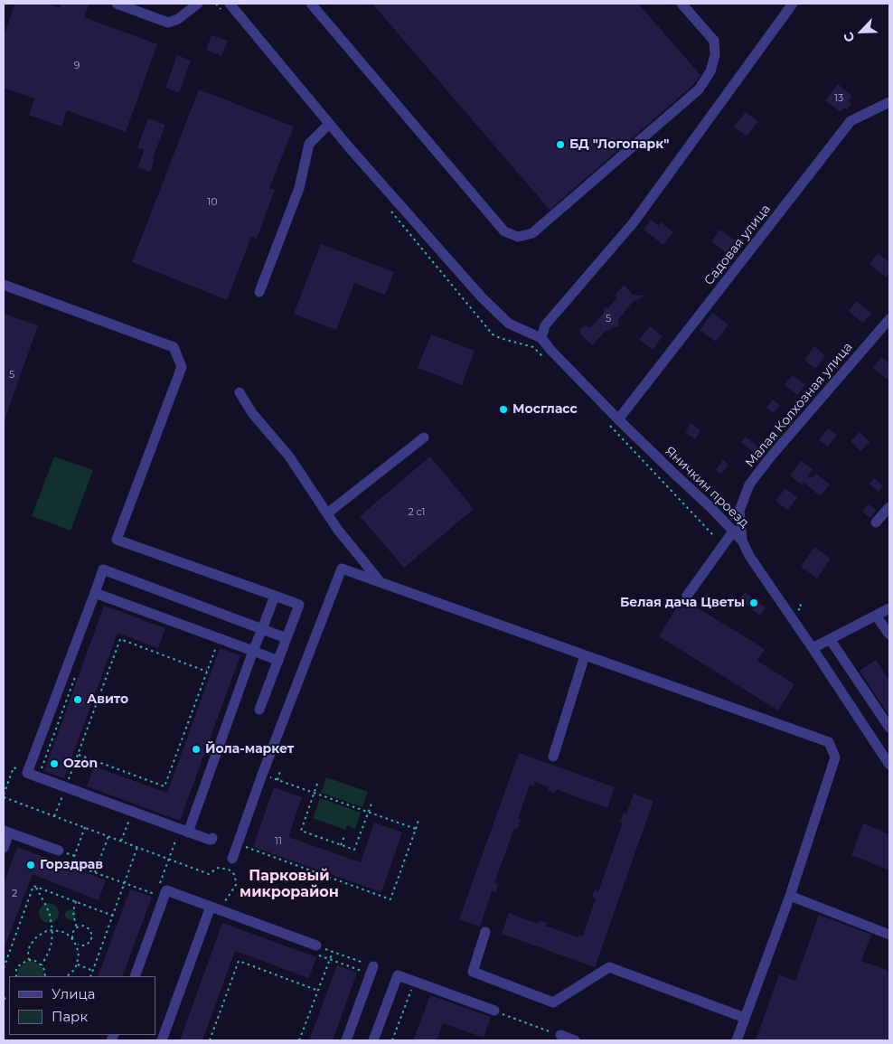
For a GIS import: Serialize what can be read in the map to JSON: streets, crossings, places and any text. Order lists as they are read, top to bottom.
{
  "streets": {
    "street": ["Садовая улица", "Малая Колхозная улица", "Яничкин проезд"]
  },
  "crossings": [
    ["Садовая улица", "Яничкин проезд"],
    ["Малая Колхозная улица", "Яничкин проезд"]
  ],
  "districts": ["Парковый микрорайон"],
  "places": [
    "БД \"Логопарк\"",
    "Мосгласс",
    "Белая дача Цветы",
    "Авито",
    "Йола-маркет",
    "Ozon",
    "Горздрав"
  ],
  "house_numbers": [
    "9",
    "13",
    "10",
    "5",
    "5",
    "2 с1",
    "11",
    "2"
  ],
  "legend": ["Улица", "Парк"],
  "north": "bottom left"
}
